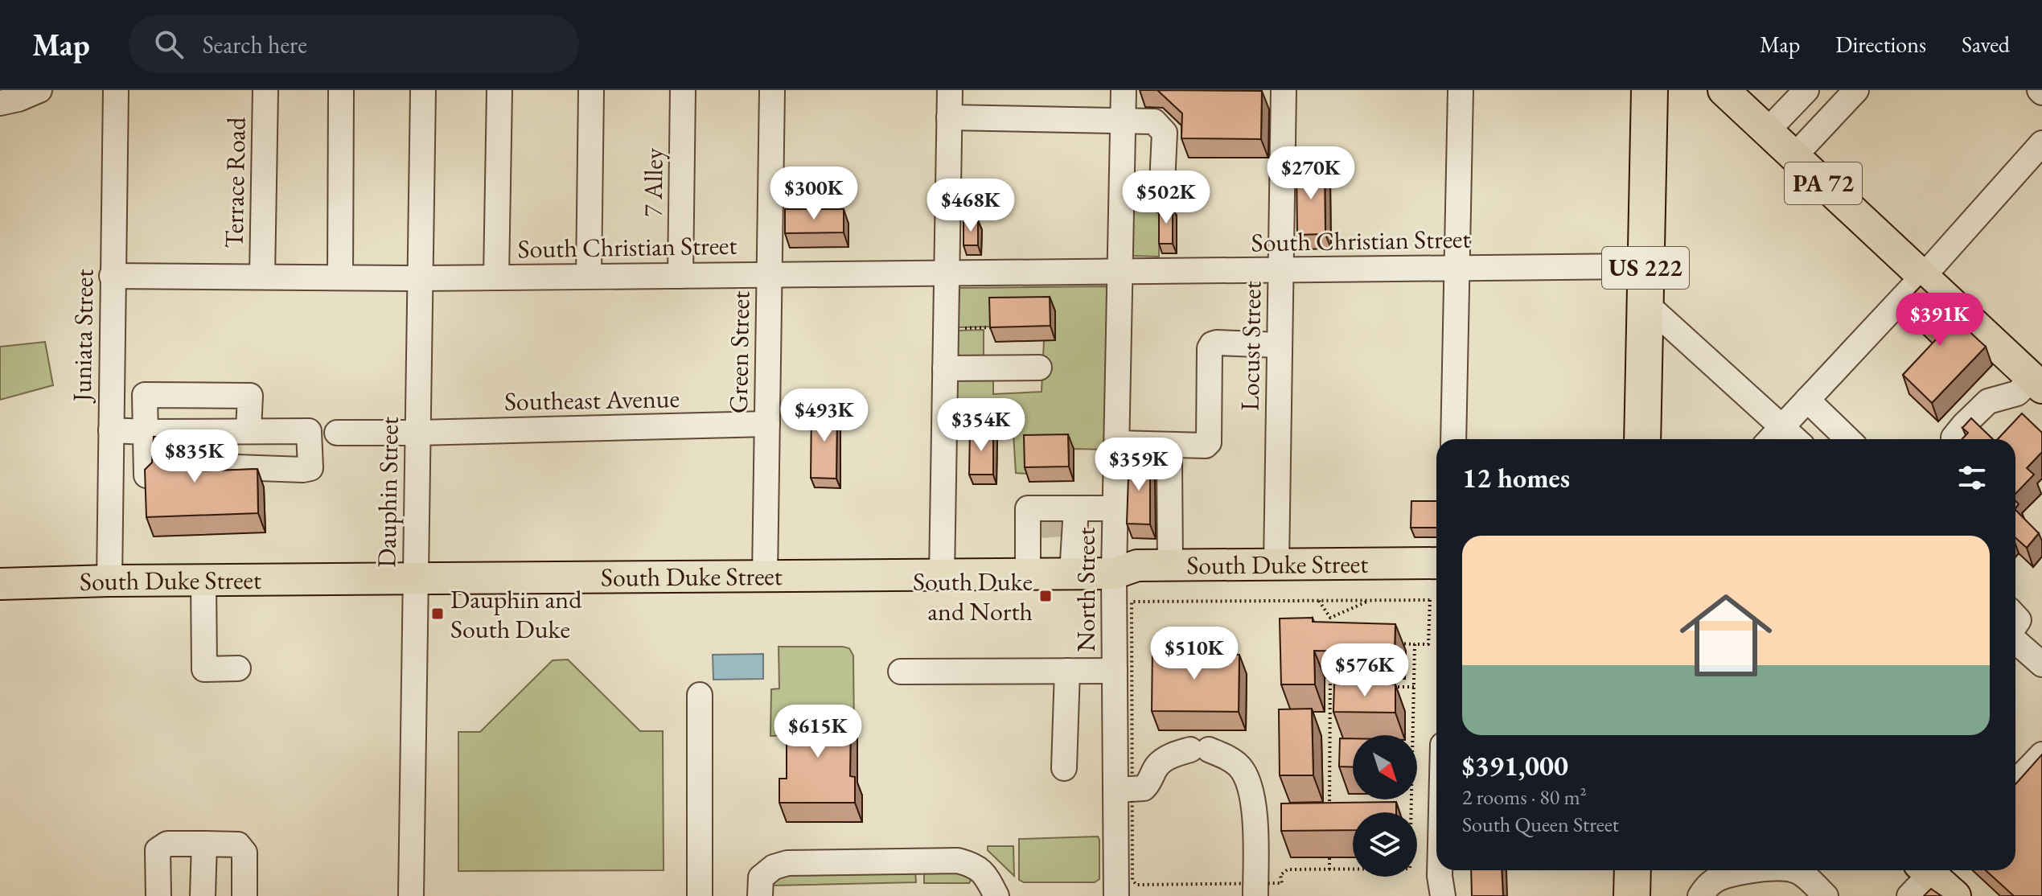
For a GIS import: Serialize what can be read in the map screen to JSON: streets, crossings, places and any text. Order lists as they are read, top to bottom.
{
  "streets": {
    "highway": ["US 222"],
    "main road": ["PA 72", "South Duke Street"],
    "street": [
      "Terrace Road",
      "7 Alley",
      "South Christian Street",
      "Juniata Street",
      "Locust Street",
      "Green Street",
      "Southeast Avenue",
      "Dauphin Street",
      "North Street"
    ]
  },
  "crossings": [
    ["Terrace Road", "South Christian Street"],
    ["7 Alley", "South Christian Street"],
    ["South Christian Street", "US 222"],
    ["South Christian Street", "Juniata Street"],
    ["South Christian Street", "Locust Street"],
    ["South Christian Street", "Green Street"],
    ["South Christian Street", "Dauphin Street"],
    ["South Christian Street", "North Street"],
    ["Juniata Street", "South Duke Street"],
    ["Locust Street", "South Duke Street"],
    ["Green Street", "Southeast Avenue"],
    ["Green Street", "South Duke Street"],
    ["Southeast Avenue", "Dauphin Street"],
    ["Dauphin Street", "South Duke Street"],
    ["South Duke Street", "North Street"]
  ],
  "places": {
    "transit": ["South Duke and North", "Dauphin and South Duke"]
  },
  "north": "bottom right",
  "page": {
    "header": "Map",
    "search": "Search here",
    "nav": ["Map", "Directions", "Saved"],
    "price": [
      "$270K",
      "$300K",
      "$502K",
      "$468K",
      "$391K",
      "$493K",
      "$354K",
      "$835K",
      "$359K",
      "$510K",
      "$576K",
      "$615K"
    ],
    "heading": "12 homes",
    "list": [
      {
        "name": "$391,000",
        "note": "2 rooms · 80 m² · South Queen Street"
      }
    ]
  }
}
